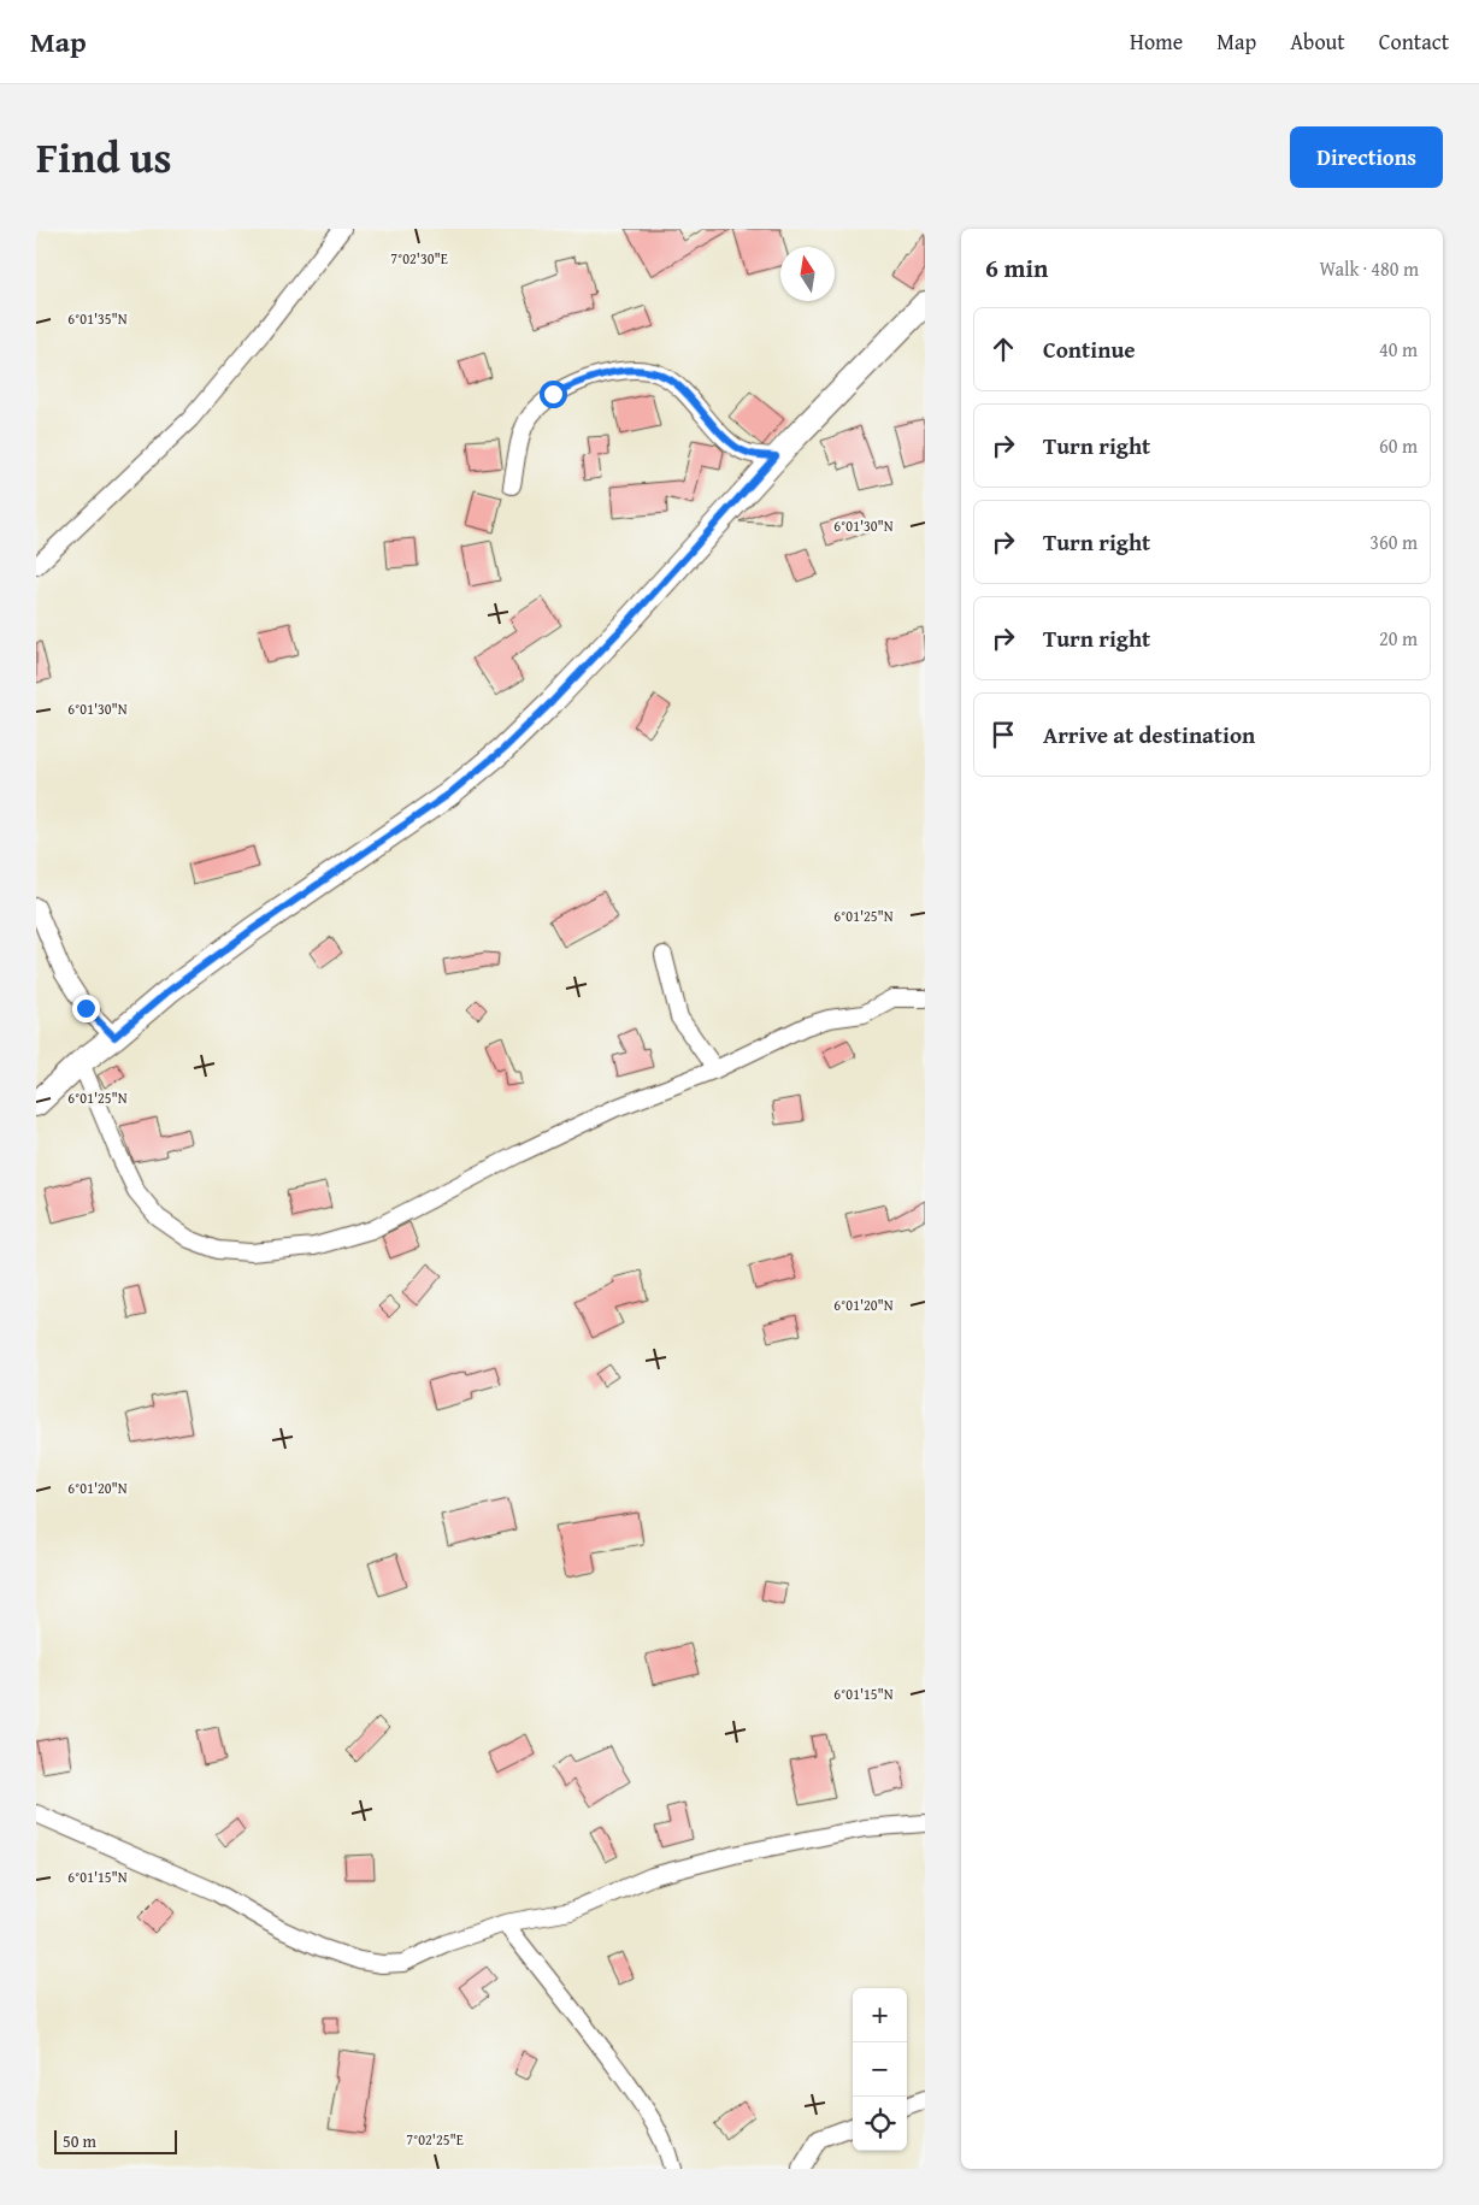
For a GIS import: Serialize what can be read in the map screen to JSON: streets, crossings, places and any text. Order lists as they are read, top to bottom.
{
  "scale_bar": "50 m",
  "north": "top",
  "page": {
    "header": "Map",
    "nav": [
      "Home",
      "Map",
      "About",
      "Contact"
    ],
    "title": "Find us",
    "buttons": "Directions",
    "heading": ["6 min", "Walk · 480 m"],
    "list": [
      ["Continue", "40 m"],
      ["Turn right", "60 m"],
      ["Turn right", "360 m"],
      ["Turn right", "20 m"],
      "Arrive at destination"
    ],
    "map_buttons": ["+", "−"],
    "scale": "50 m"
  },
  "coordinates": [
    "7°02'30\"E",
    "6°01'35\"N",
    "6°01'30\"N",
    "6°01'25\"N",
    "6°01'20\"N",
    "6°01'15\"N",
    "7°02'25\"E"
  ]
}
